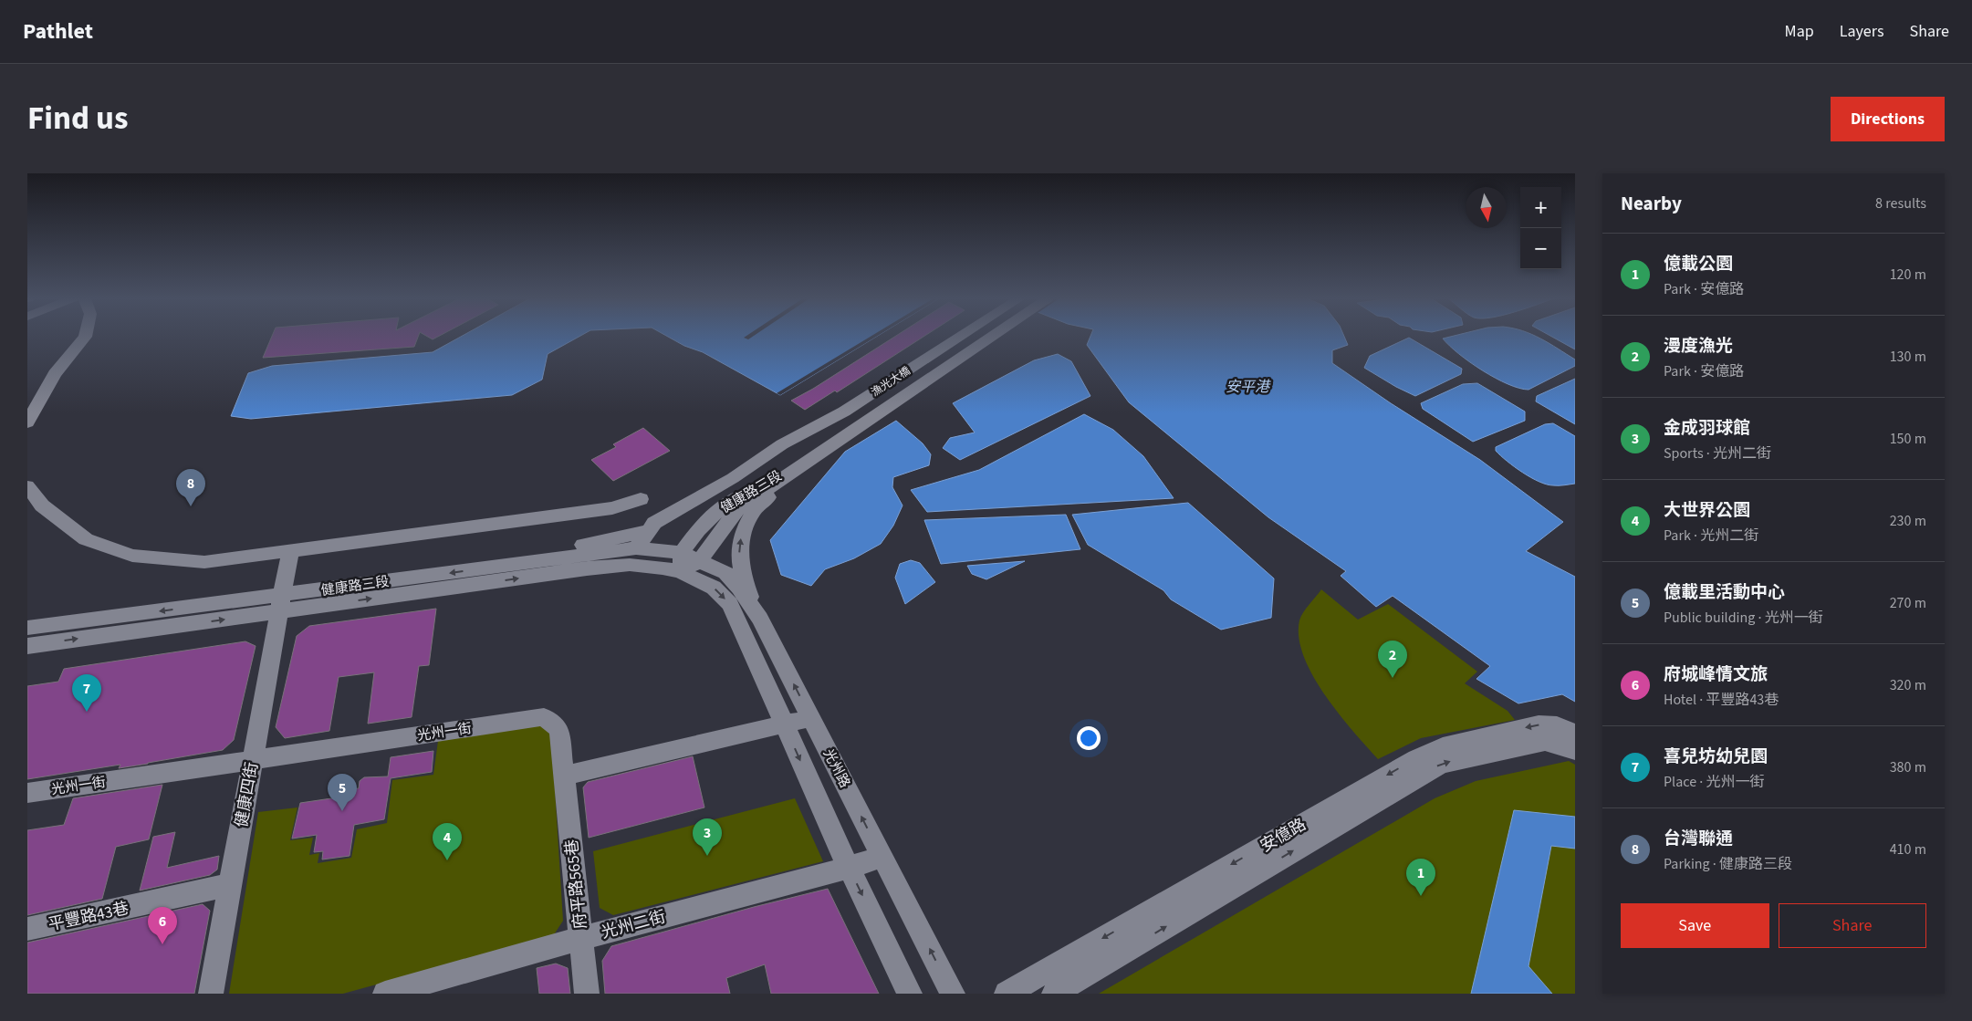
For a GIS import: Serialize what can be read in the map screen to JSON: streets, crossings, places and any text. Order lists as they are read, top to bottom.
{
  "streets": {
    "street": [
      "漁光大橋",
      "健康路三段",
      "光州一街",
      "光州路",
      "健康四街",
      "安億路",
      "府平路565巷",
      "平豐路43巷",
      "光州二街"
    ]
  },
  "crossings": [
    ["漁光大橋", "健康路三段"],
    ["健康路三段", "光州路"],
    ["健康路三段", "健康四街"],
    ["光州一街", "健康四街"],
    ["光州一街", "府平路565巷"],
    ["光州路", "光州二街"],
    ["健康四街", "平豐路43巷"],
    ["府平路565巷", "光州二街"]
  ],
  "water": ["安平港"],
  "north": "bottom",
  "page": {
    "header": "Pathlet",
    "nav": ["Map", "Layers", "Share"],
    "title": "Find us",
    "buttons": [
      "Directions",
      ["Save", "Share"]
    ],
    "heading": ["Nearby", "8 results"],
    "map_buttons": ["+", "−"],
    "list": [
      {
        "mark": "1",
        "name": "億載公園",
        "note": "Park · 安億路",
        "value": "120 m"
      },
      {
        "mark": "2",
        "name": "漫度漁光",
        "note": "Park · 安億路",
        "value": "130 m"
      },
      {
        "mark": "3",
        "name": "金成羽球館",
        "note": "Sports · 光州二街",
        "value": "150 m"
      },
      {
        "mark": "4",
        "name": "大世界公園",
        "note": "Park · 光州二街",
        "value": "230 m"
      },
      {
        "mark": "5",
        "name": "億載里活動中心",
        "note": "Public building · 光州一街",
        "value": "270 m"
      },
      {
        "mark": "6",
        "name": "府城峰情文旅",
        "note": "Hotel · 平豐路43巷",
        "value": "320 m"
      },
      {
        "mark": "7",
        "name": "喜兒坊幼兒園",
        "note": "Place · 光州一街",
        "value": "380 m"
      },
      {
        "mark": "8",
        "name": "台灣聯通",
        "note": "Parking · 健康路三段",
        "value": "410 m"
      }
    ],
    "pins": [
      "8",
      "2",
      "7",
      "5",
      "3",
      "4",
      "1",
      "6"
    ]
  }
}
